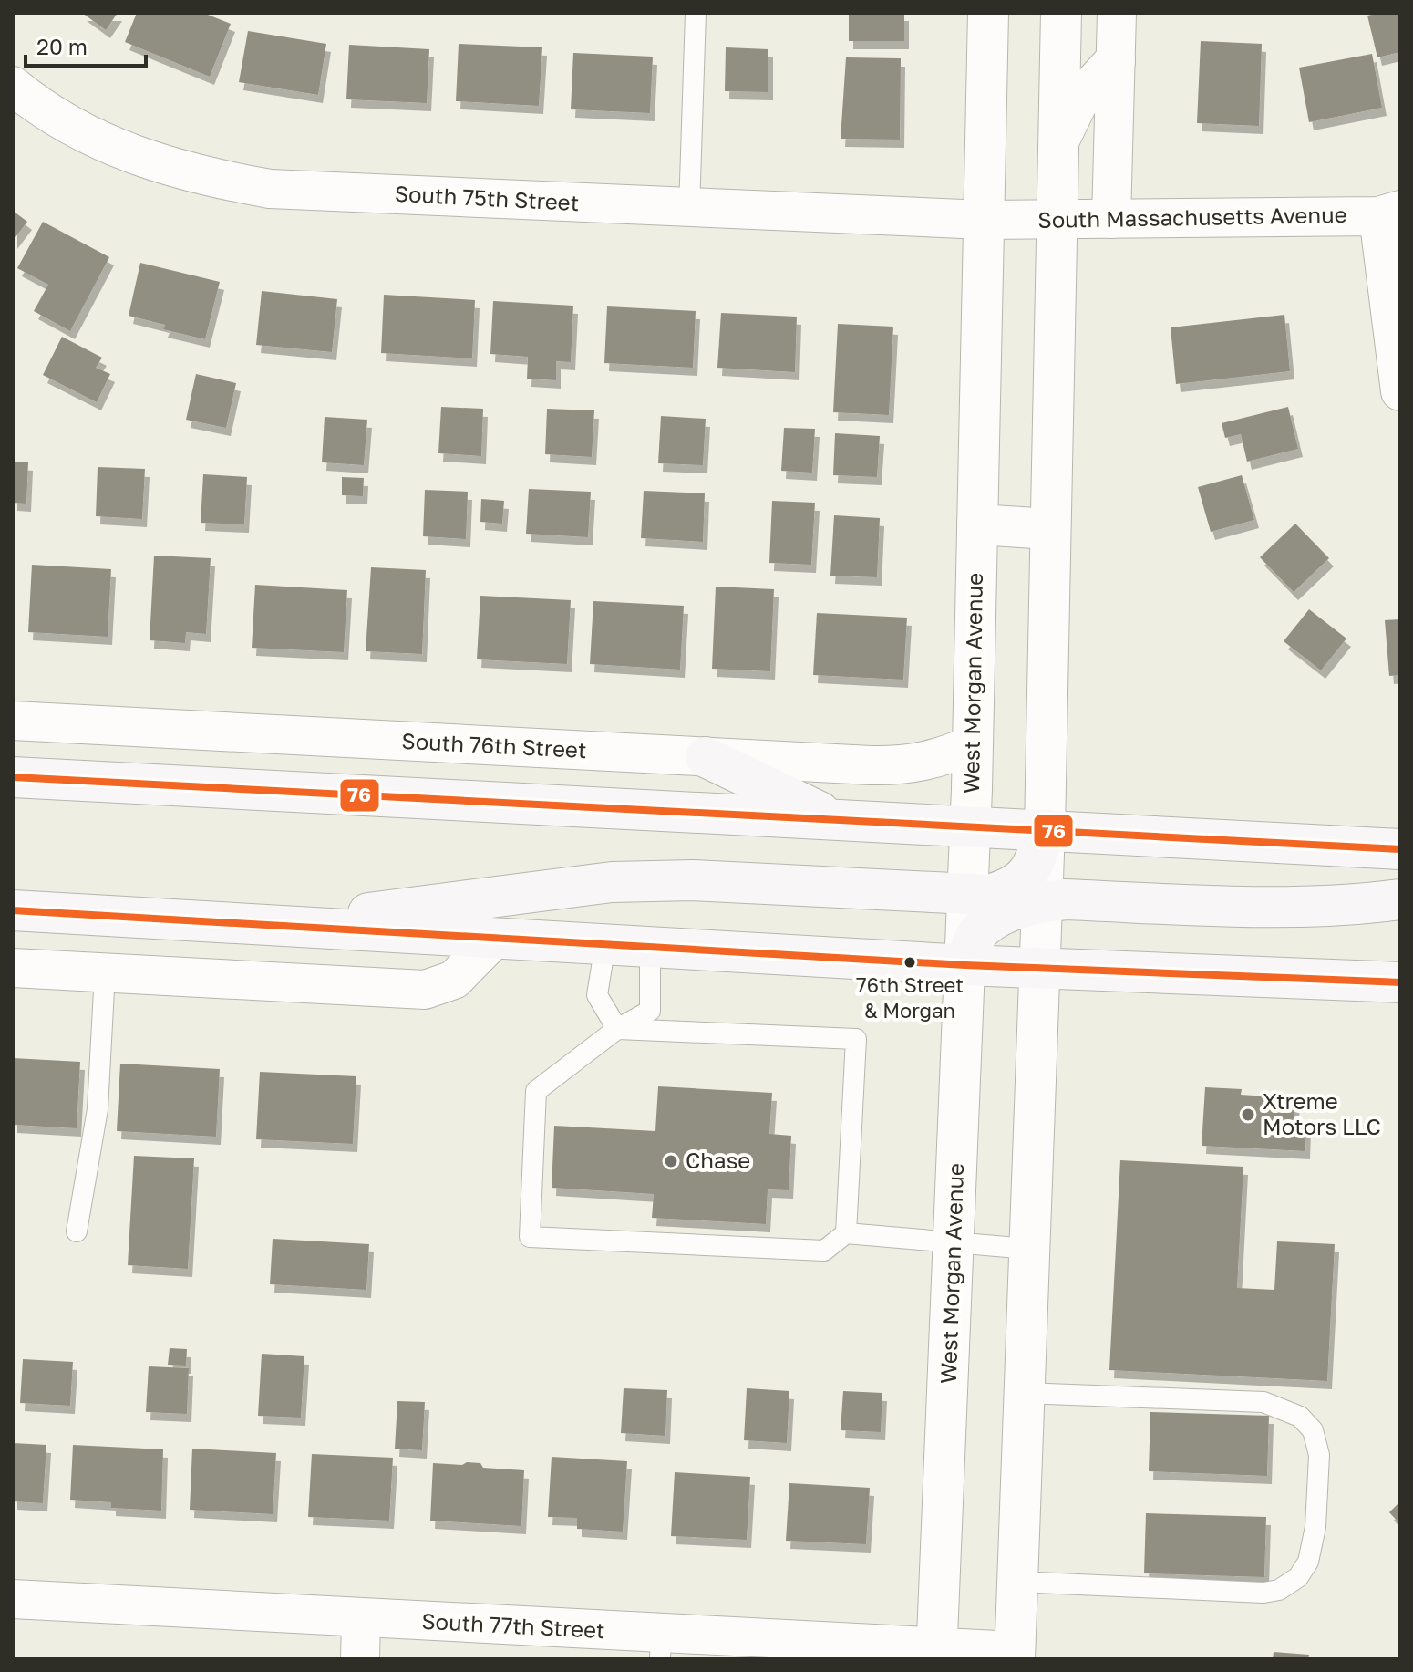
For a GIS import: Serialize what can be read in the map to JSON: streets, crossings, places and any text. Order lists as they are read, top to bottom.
{
  "streets": {
    "street": [
      "South 75th Street",
      "South Massachusetts Avenue",
      "West Morgan Avenue",
      "South 76th Street",
      "South 77th Street"
    ]
  },
  "crossings": [
    ["South 75th Street", "South Massachusetts Avenue"],
    ["South 75th Street", "West Morgan Avenue"],
    ["South Massachusetts Avenue", "West Morgan Avenue"],
    ["West Morgan Avenue", "South 76th Street"],
    ["West Morgan Avenue", "South 77th Street"]
  ],
  "places": ["76th Street & Morgan", "Xtreme Motors LLC", "Chase"],
  "lines": ["transit line 76"],
  "scale_bar": "20 m"
}
